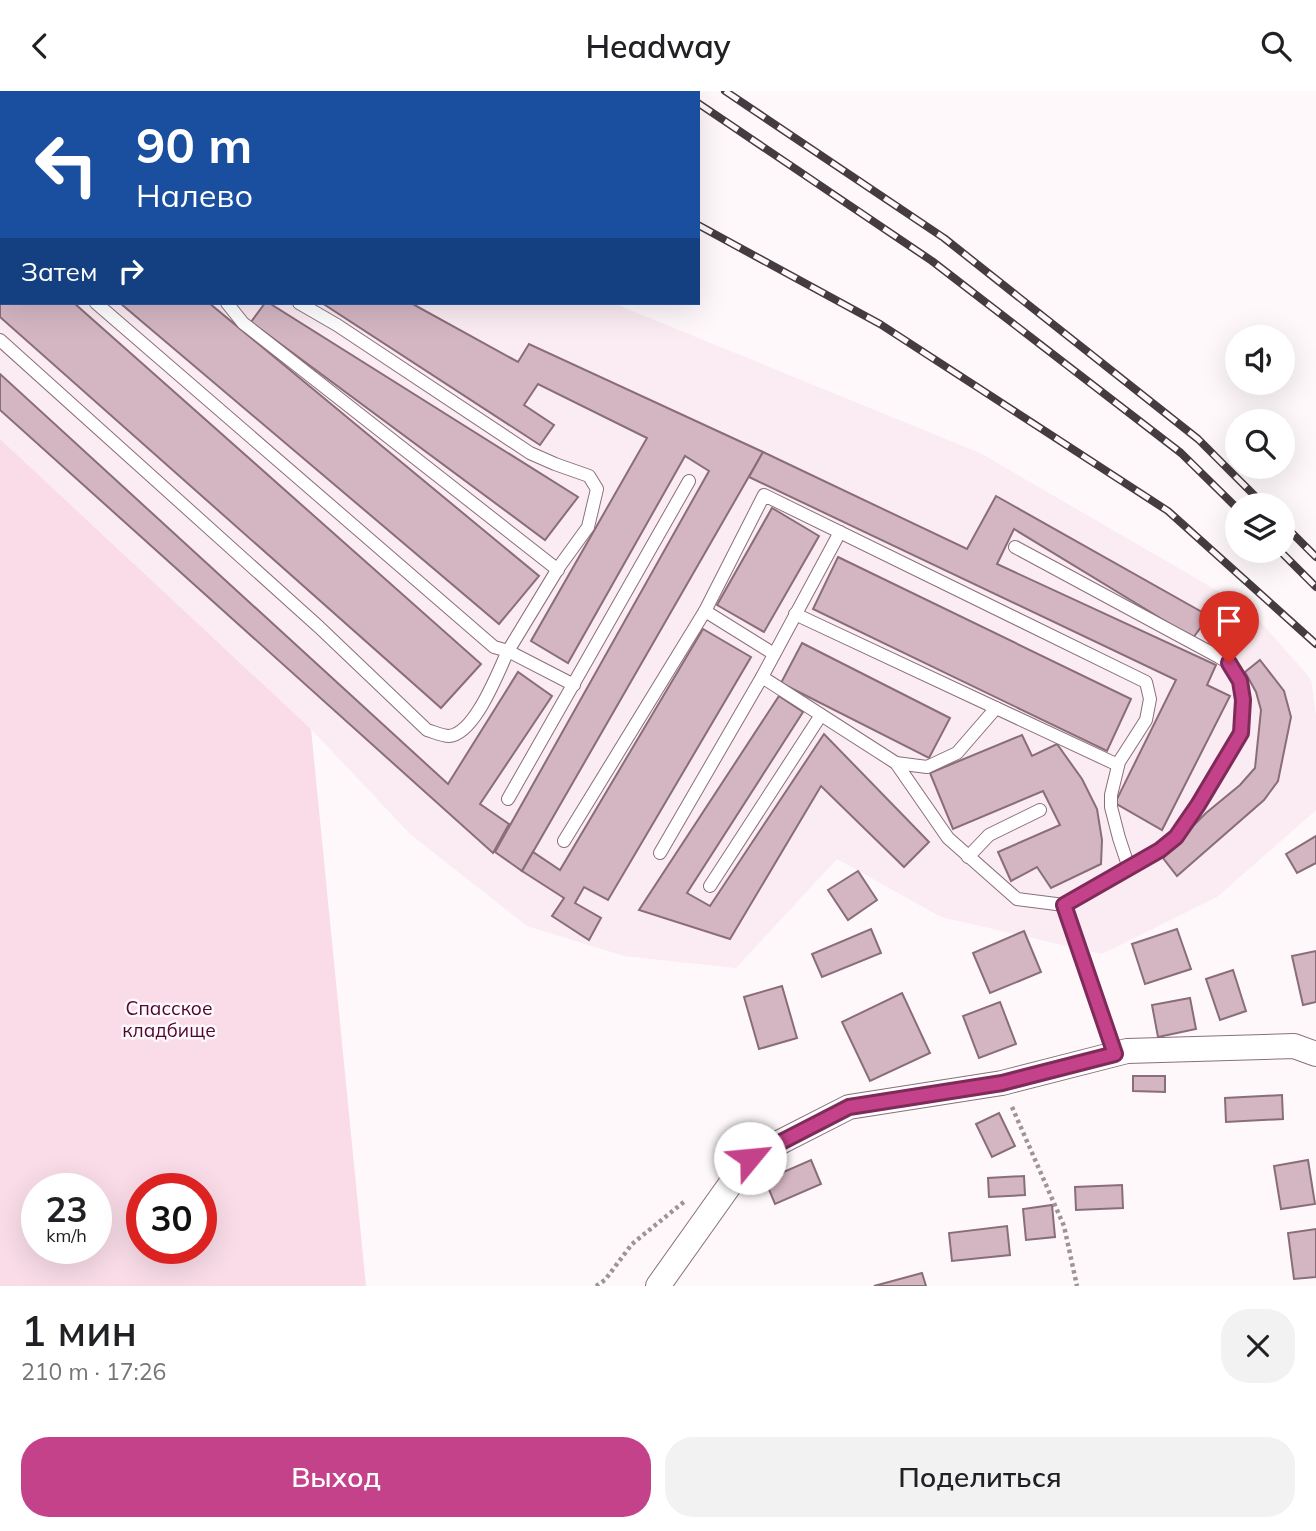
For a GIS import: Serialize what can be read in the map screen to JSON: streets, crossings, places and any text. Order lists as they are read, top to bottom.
{
  "parks": ["Спасское кладбище"],
  "page": {
    "header": "Headway",
    "turn": ["90 m", "Налево"],
    "then": "Затем",
    "speed": "23 km/h",
    "limit": "30",
    "heading": ["1 мин", "210 m · 17:26"],
    "buttons": ["Выход", "Поделиться"]
  }
}
